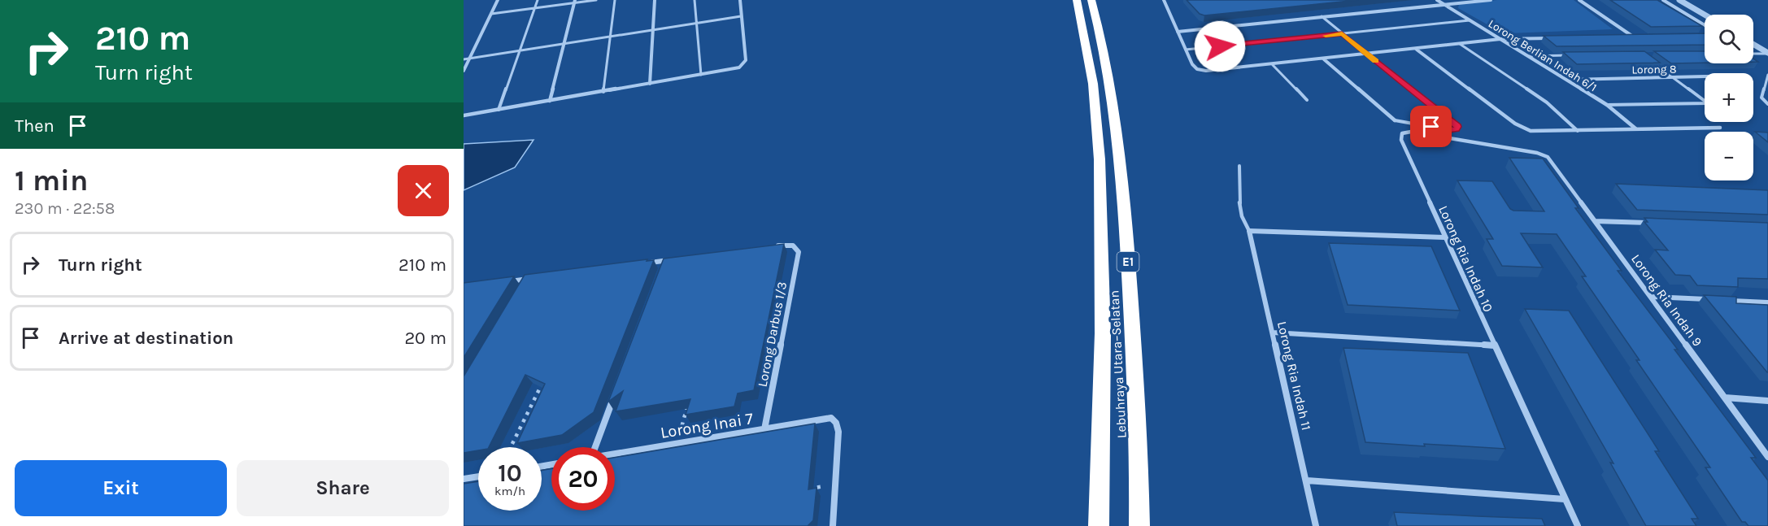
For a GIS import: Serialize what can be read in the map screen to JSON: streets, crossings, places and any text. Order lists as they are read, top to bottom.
{
  "streets": {
    "highway": ["E1", "Lebuhraya Utara–Selatan"],
    "street": [
      "Lorong Berlian Indah 6/1",
      "Lorong 8",
      "Lorong Ria Indah 10",
      "Lorong Ria Indah 9",
      "Lorong Darbus 1/3",
      "Lorong Ria Indah 11",
      "Lorong Inai 7"
    ]
  },
  "crossings": [
    ["Lorong Berlian Indah 6/1", "Lorong 8"],
    ["Lorong Ria Indah 10", "Lorong Ria Indah 9"],
    ["Lorong Darbus 1/3", "Lorong Inai 7"]
  ],
  "page": {
    "turn": ["210 m", "Turn right"],
    "map_buttons": ["+", "−"],
    "then": "Then",
    "heading": ["1 min", "230 m · 22:58"],
    "list": [
      {
        "name": "Turn right",
        "value": "210 m"
      },
      {
        "name": "Arrive at destination",
        "value": "20 m"
      }
    ],
    "speed": "10 km/h",
    "limit": "20",
    "buttons": ["Exit", "Share"]
  }
}
